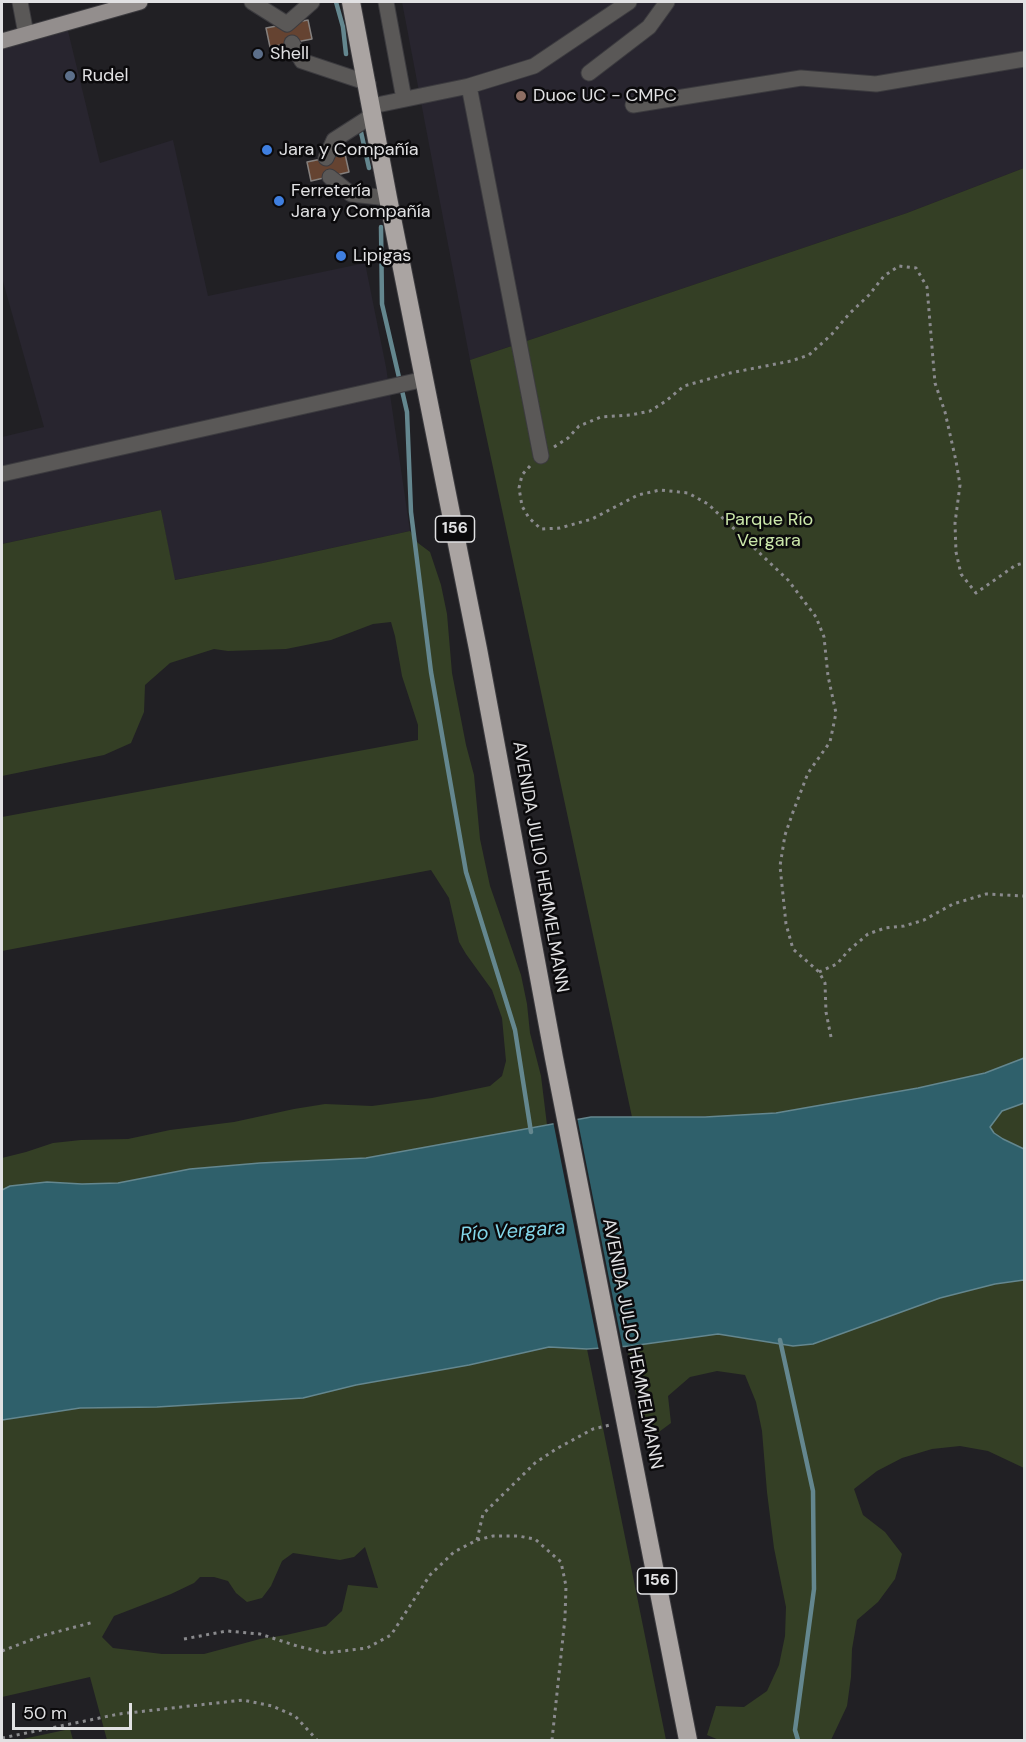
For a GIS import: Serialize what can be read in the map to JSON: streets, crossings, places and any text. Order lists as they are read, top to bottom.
{
  "streets": {
    "highway": ["156", "AVENIDA JULIO HEMMELMANN"]
  },
  "water": ["Río Vergara"],
  "parks": ["Parque Río Vergara"],
  "places": [
    "Shell",
    "Rudel",
    "Duoc UC - CMPC",
    "Jara y Compañía",
    "Ferretería Jara y Compañía",
    "Lipigas"
  ],
  "scale_bar": "50 m"
}
